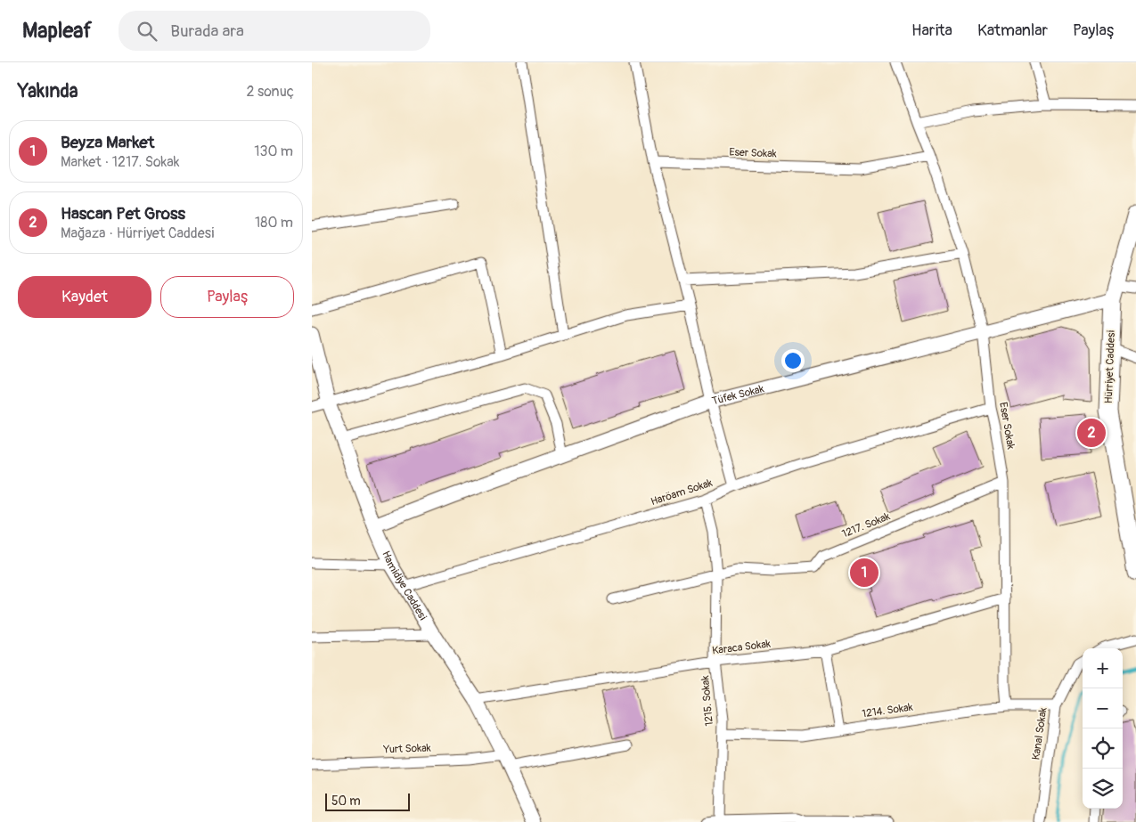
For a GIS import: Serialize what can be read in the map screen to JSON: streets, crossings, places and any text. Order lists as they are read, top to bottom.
{
  "streets": {
    "main road": ["Hürriyet Caddesi"],
    "street": [
      "Eser Sokak",
      "Tüfek Sokak",
      "Haröam Sokak",
      "1217. Sokak",
      "Hamidiye Caddesi",
      "Karaca Sokak",
      "1215. Sokak",
      "1214. Sokak",
      "Kanal Sokak",
      "Yurt Sokak"
    ]
  },
  "crossings": [
    ["Eser Sokak", "Tüfek Sokak"],
    ["Eser Sokak", "Haröam Sokak"],
    ["Eser Sokak", "1217. Sokak"],
    ["Eser Sokak", "Karaca Sokak"],
    ["Eser Sokak", "1214. Sokak"],
    ["Hürriyet Caddesi", "Tüfek Sokak"],
    ["Tüfek Sokak", "Hamidiye Caddesi"],
    ["Haröam Sokak", "Hamidiye Caddesi"],
    ["Haröam Sokak", "1215. Sokak"],
    ["1217. Sokak", "1215. Sokak"],
    ["Hamidiye Caddesi", "Karaca Sokak"],
    ["Hamidiye Caddesi", "Yurt Sokak"],
    ["Karaca Sokak", "1215. Sokak"],
    ["1215. Sokak", "1214. Sokak"],
    ["1214. Sokak", "Kanal Sokak"]
  ],
  "scale_bar": "50 m",
  "page": {
    "header": "Mapleaf",
    "search": "Burada ara",
    "nav": ["Harita", "Katmanlar", "Paylaş"],
    "heading": ["Yakında", "2 sonuç"],
    "list": [
      {
        "mark": "1",
        "name": "Beyza Market",
        "note": "Market · 1217. Sokak",
        "value": "130 m"
      },
      {
        "mark": "2",
        "name": "Hascan Pet Gross",
        "note": "Mağaza · Hürriyet Caddesi",
        "value": "180 m"
      }
    ],
    "buttons": ["Kaydet", "Paylaş"],
    "pins": ["2", "1"],
    "map_buttons": ["+", "−"],
    "scale": "50 m"
  }
}
